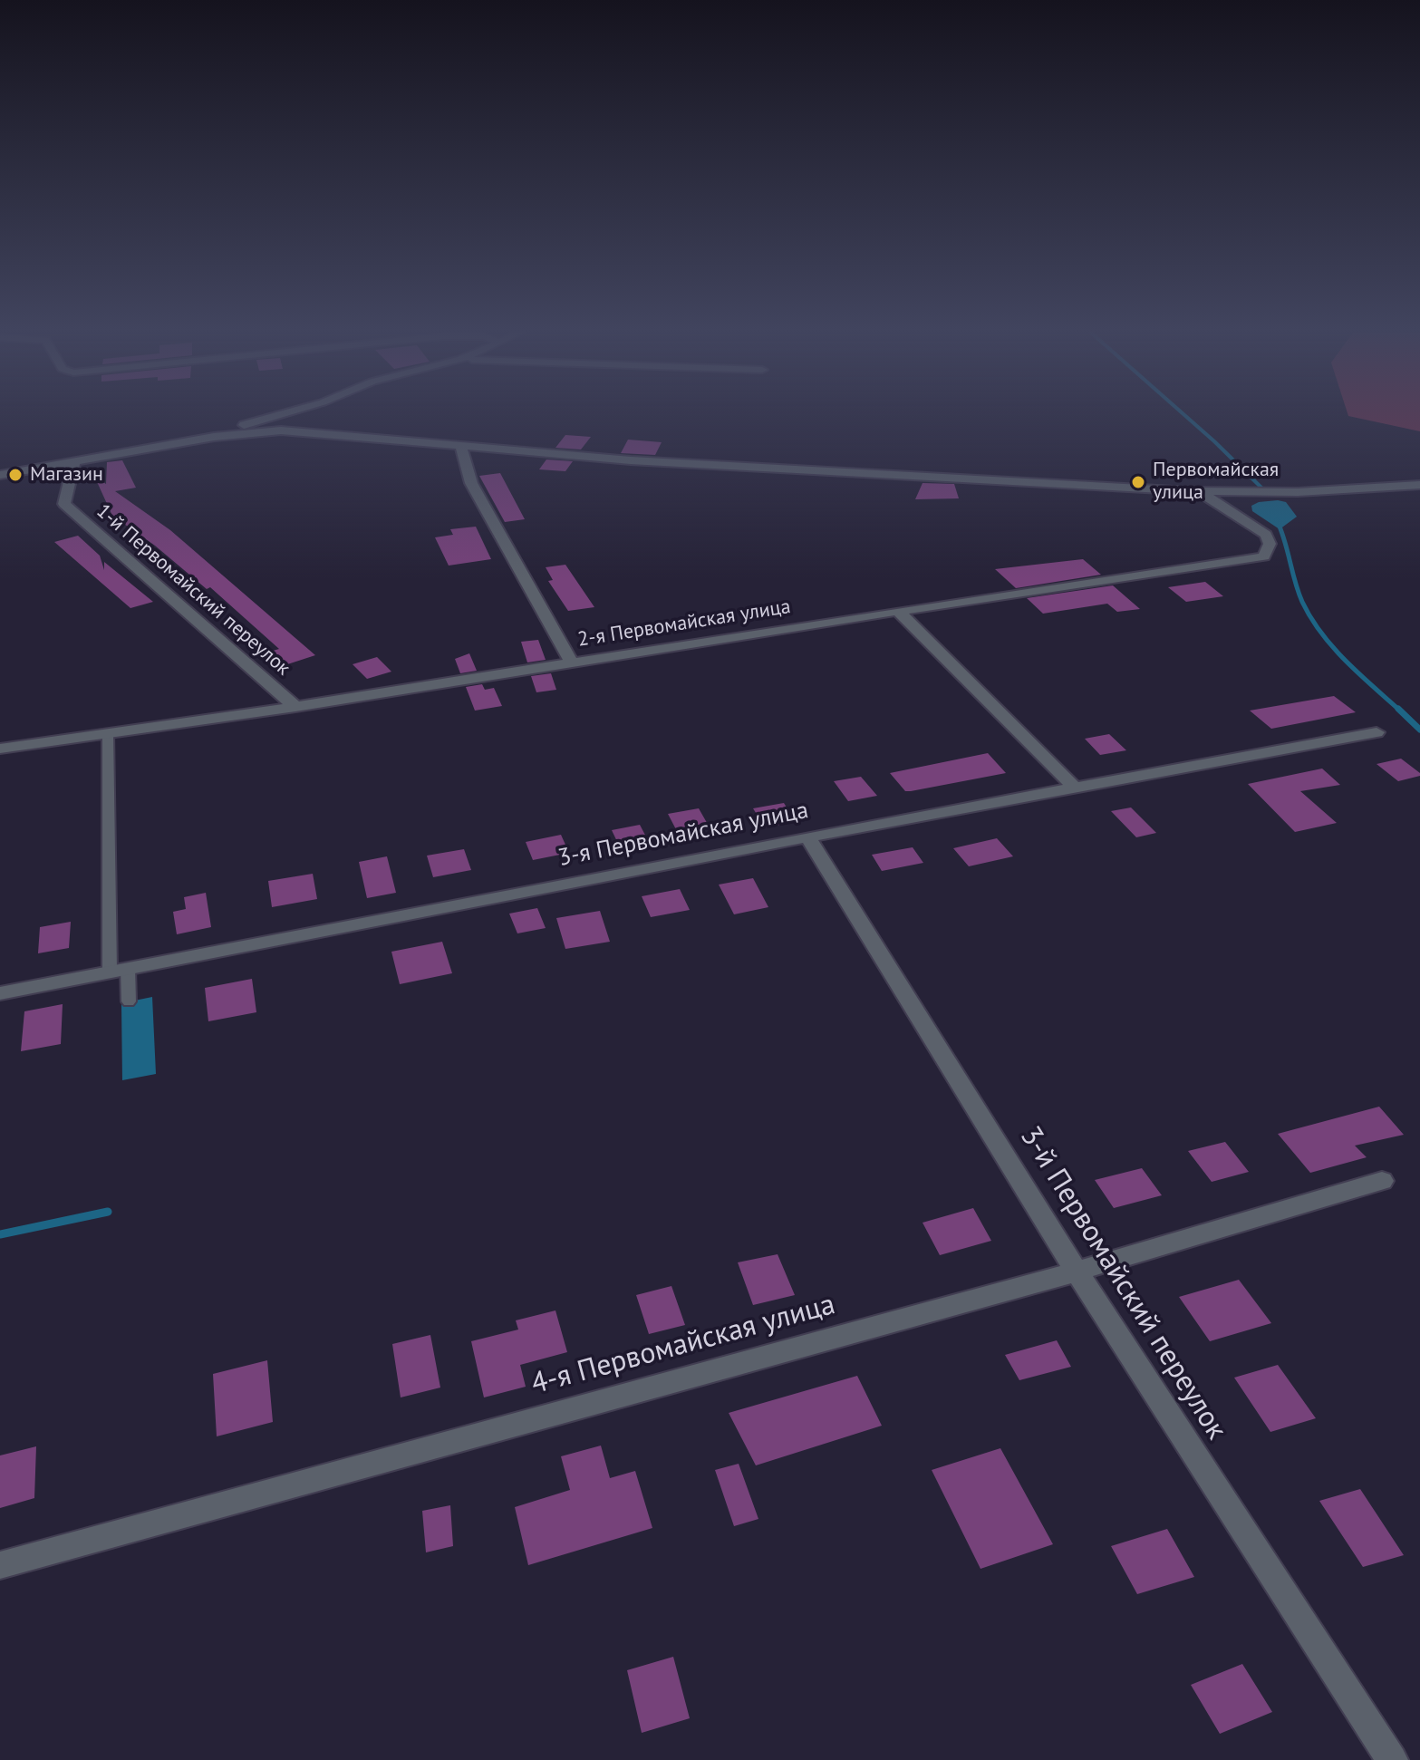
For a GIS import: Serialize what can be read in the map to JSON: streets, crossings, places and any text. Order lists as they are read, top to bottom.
{
  "streets": {
    "street": [
      "1-й Первомайский переулок",
      "2-я Первомайская улица",
      "3-я Первомайская улица",
      "3-й Первомайский переулок",
      "4-я Первомайская улица"
    ]
  },
  "crossings": [
    ["1-й Первомайский переулок", "2-я Первомайская улица"],
    ["3-я Первомайская улица", "3-й Первомайский переулок"],
    ["3-й Первомайский переулок", "4-я Первомайская улица"]
  ],
  "places": ["Магазин", "Первомайская улица"]
}
